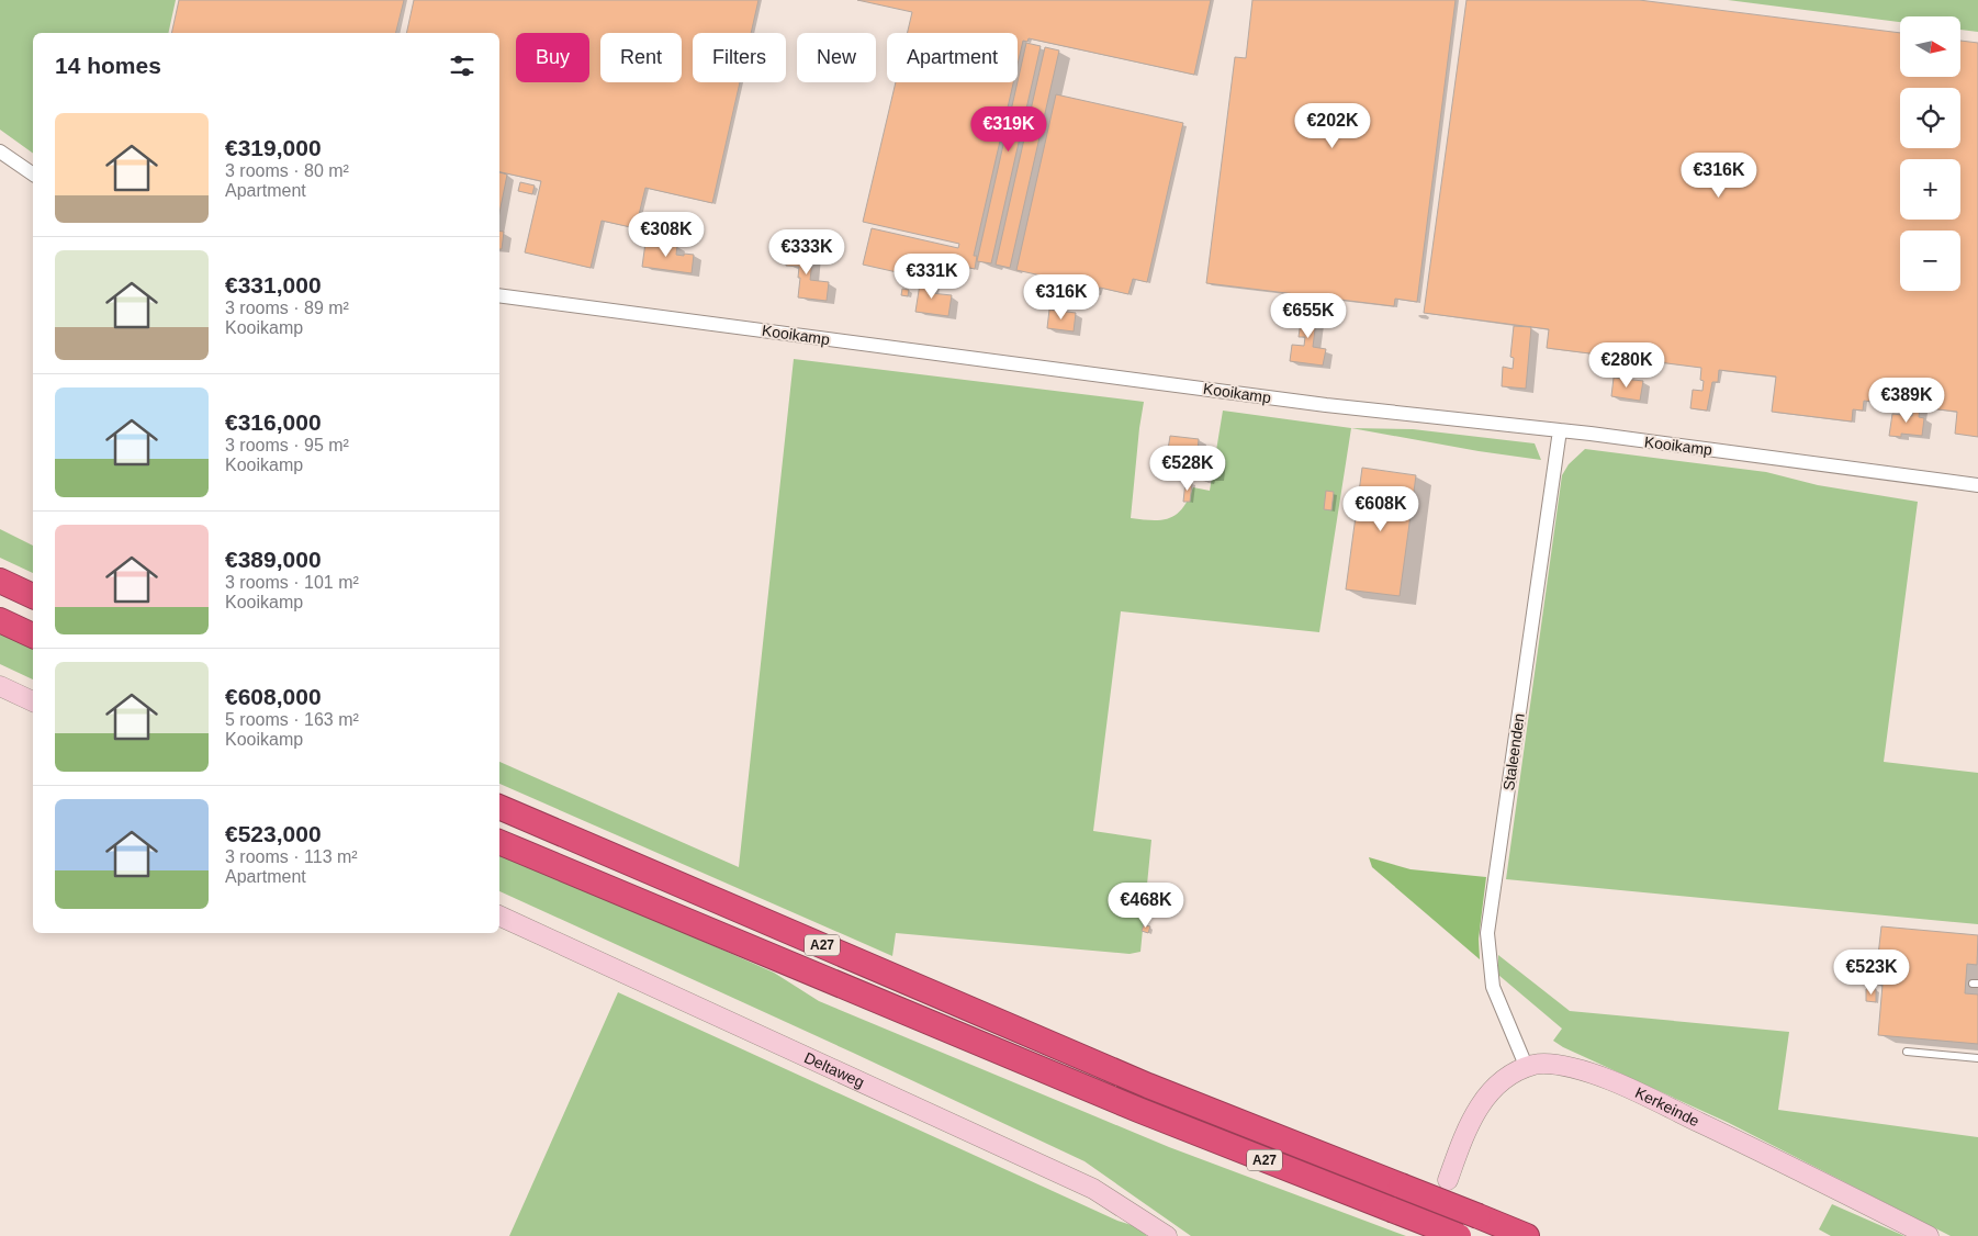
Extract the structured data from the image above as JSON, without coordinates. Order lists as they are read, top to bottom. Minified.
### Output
{"streets":{"highway":["A27"],"street":["Kooikamp","Staleenden","Deltaweg","Kerkeinde"]},"crossings":[["Kooikamp","Staleenden"],["Staleenden","Kerkeinde"]],"north":"right","page":{"map_buttons":["+","−"],"chip":["Buy","Rent","Filters","New","Apartment"],"heading":"14 homes","list":[{"name":"€319,000","note":"3 rooms · 80 m² · Apartment"},{"name":"€331,000","note":"3 rooms · 89 m² · Kooikamp"},{"name":"€316,000","note":"3 rooms · 95 m² · Kooikamp"},{"name":"€389,000","note":"3 rooms · 101 m² · Kooikamp"},{"name":"€608,000","note":"5 rooms · 163 m² · Kooikamp"},{"name":"€523,000","note":"3 rooms · 113 m² · Apartment"}],"price":["€202K","€319K","€316K","€308K","€333K","€331K","€316K","€655K","€280K","€389K","€528K","€608K","€468K","€523K"]}}
